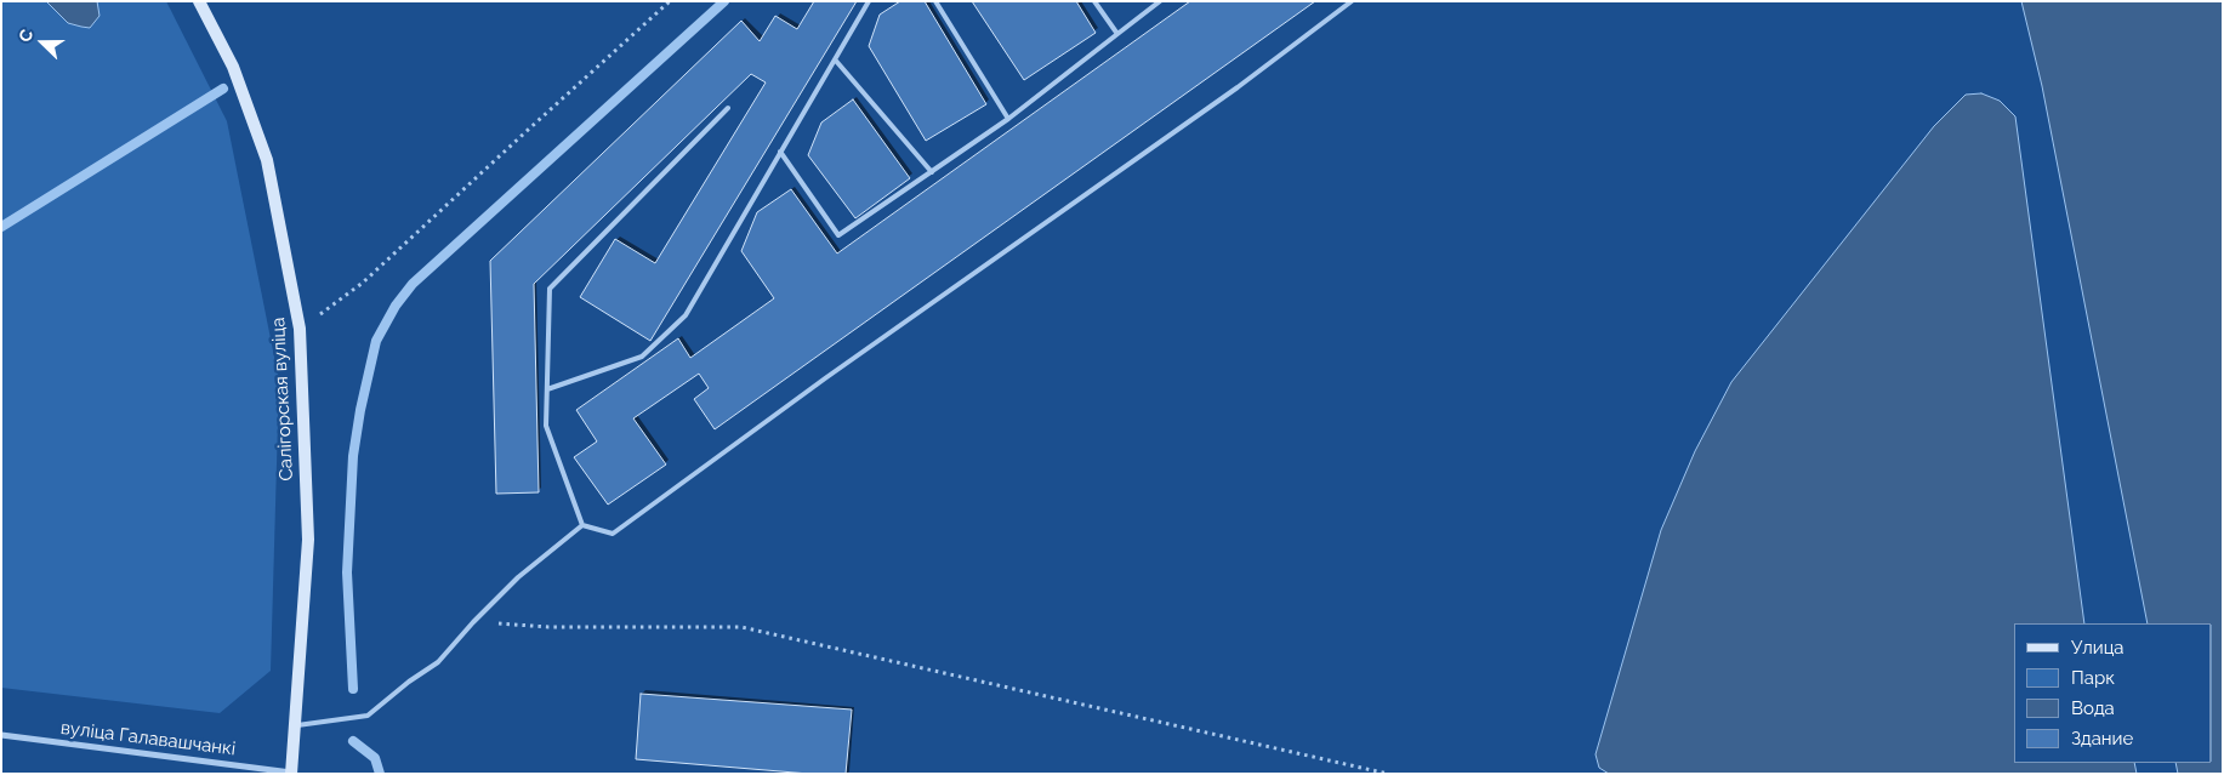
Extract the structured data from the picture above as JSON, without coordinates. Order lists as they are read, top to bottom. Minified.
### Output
{"streets":{"main road":["Салігорская вуліца"],"street":["вуліца Галавашчанкі"]},"crossings":[["Салігорская вуліца","вуліца Галавашчанкі"]],"legend":["Улица","Парк","Вода","Здание"],"north":"left"}
